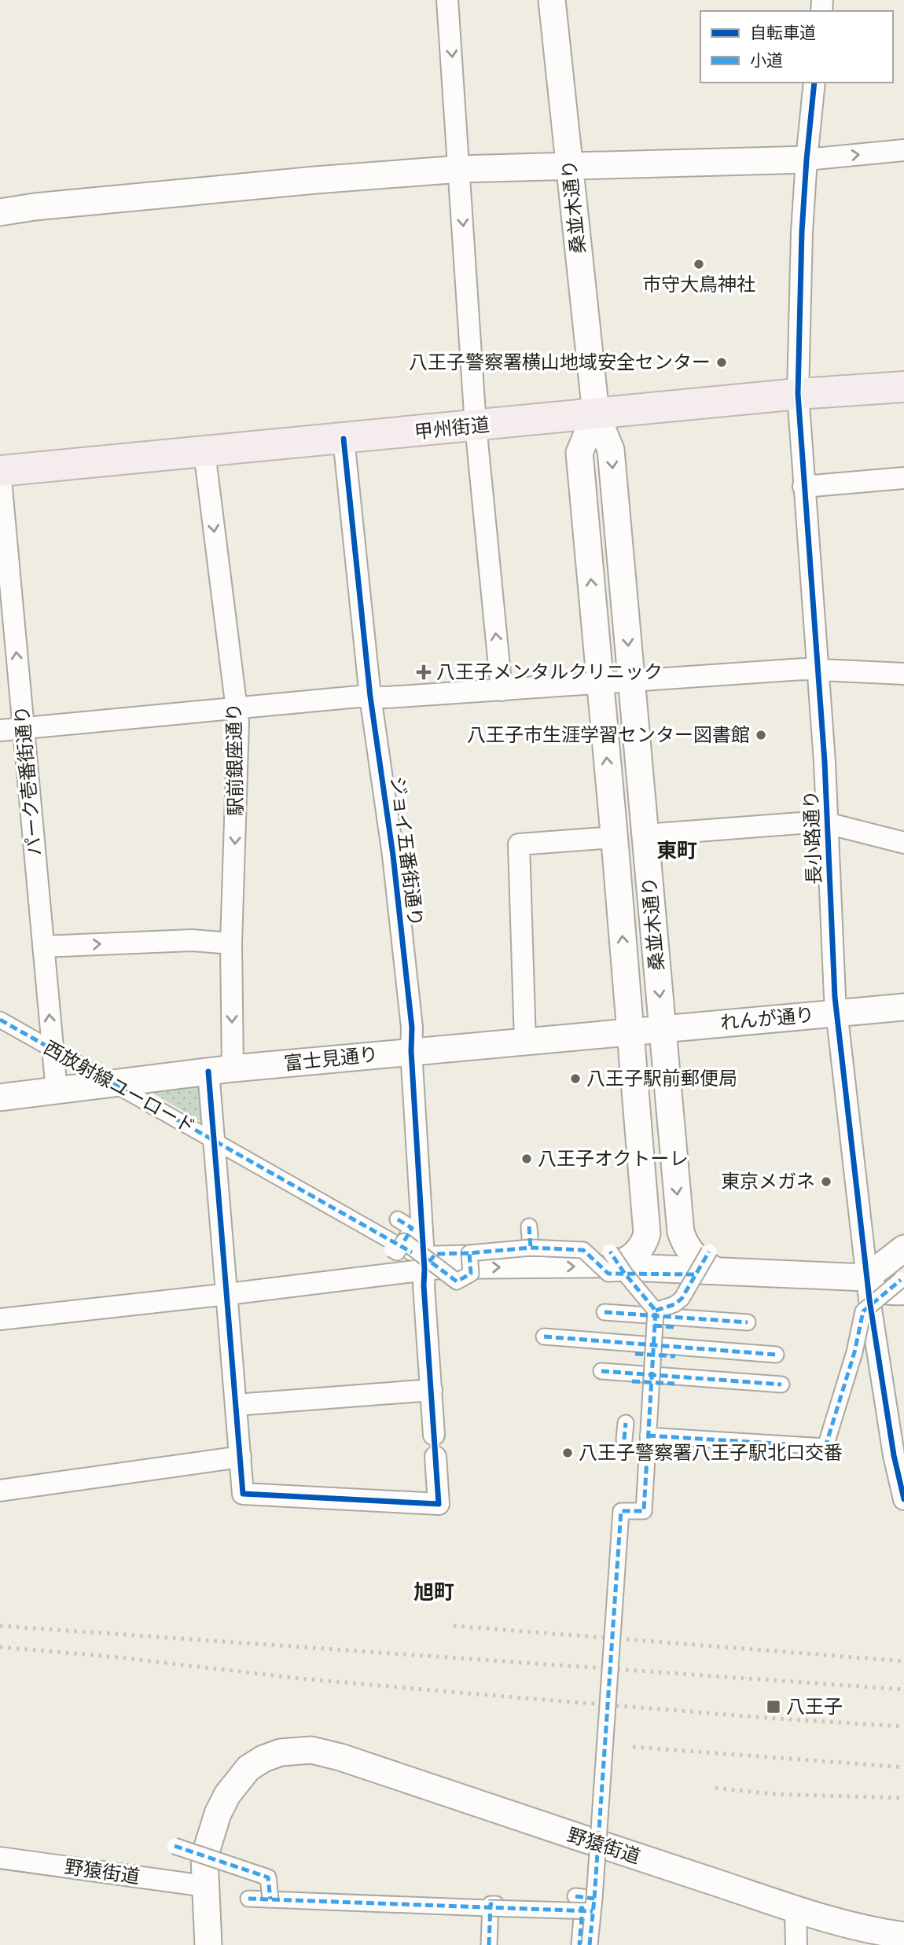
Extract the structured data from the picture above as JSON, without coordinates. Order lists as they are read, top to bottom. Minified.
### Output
{"streets":{"highway":["甲州街道"],"street":["桑並木通り","駅前銀座通り","パーク壱番街通り","長小路通り","ジョイ五番街通り","れんが通り","富士見通り","西放射線ユーロード","野猿街道"]},"crossings":[["桑並木通り","甲州街道"],["桑並木通り","長小路通り"],["桑並木通り","れんが通り"],["桑並木通り","富士見通り"],["甲州街道","駅前銀座通り"],["甲州街道","パーク壱番街通り"],["甲州街道","長小路通り"],["甲州街道","ジョイ五番街通り"],["駅前銀座通り","富士見通り"],["駅前銀座通り","西放射線ユーロード"],["パーク壱番街通り","富士見通り"],["パーク壱番街通り","西放射線ユーロード"],["長小路通り","れんが通り"],["ジョイ五番街通り","富士見通り"],["ジョイ五番街通り","西放射線ユーロード"],["れんが通り","富士見通り"],["富士見通り","西放射線ユーロード"]],"one_way":["駅前銀座通り"],"districts":["東町","旭町"],"places":{"other":["市守大鳥神社","八王子警察署横山地域安全センター","八王子市生涯学習センター図書館","八王子駅前郵便局","八王子オクトーレ","東京メガネ","八王子警察署八王子駅北口交番"],"health":["八王子メンタルクリニック"],"transit":["八王子"]},"legend":["自転車道","小道"]}
